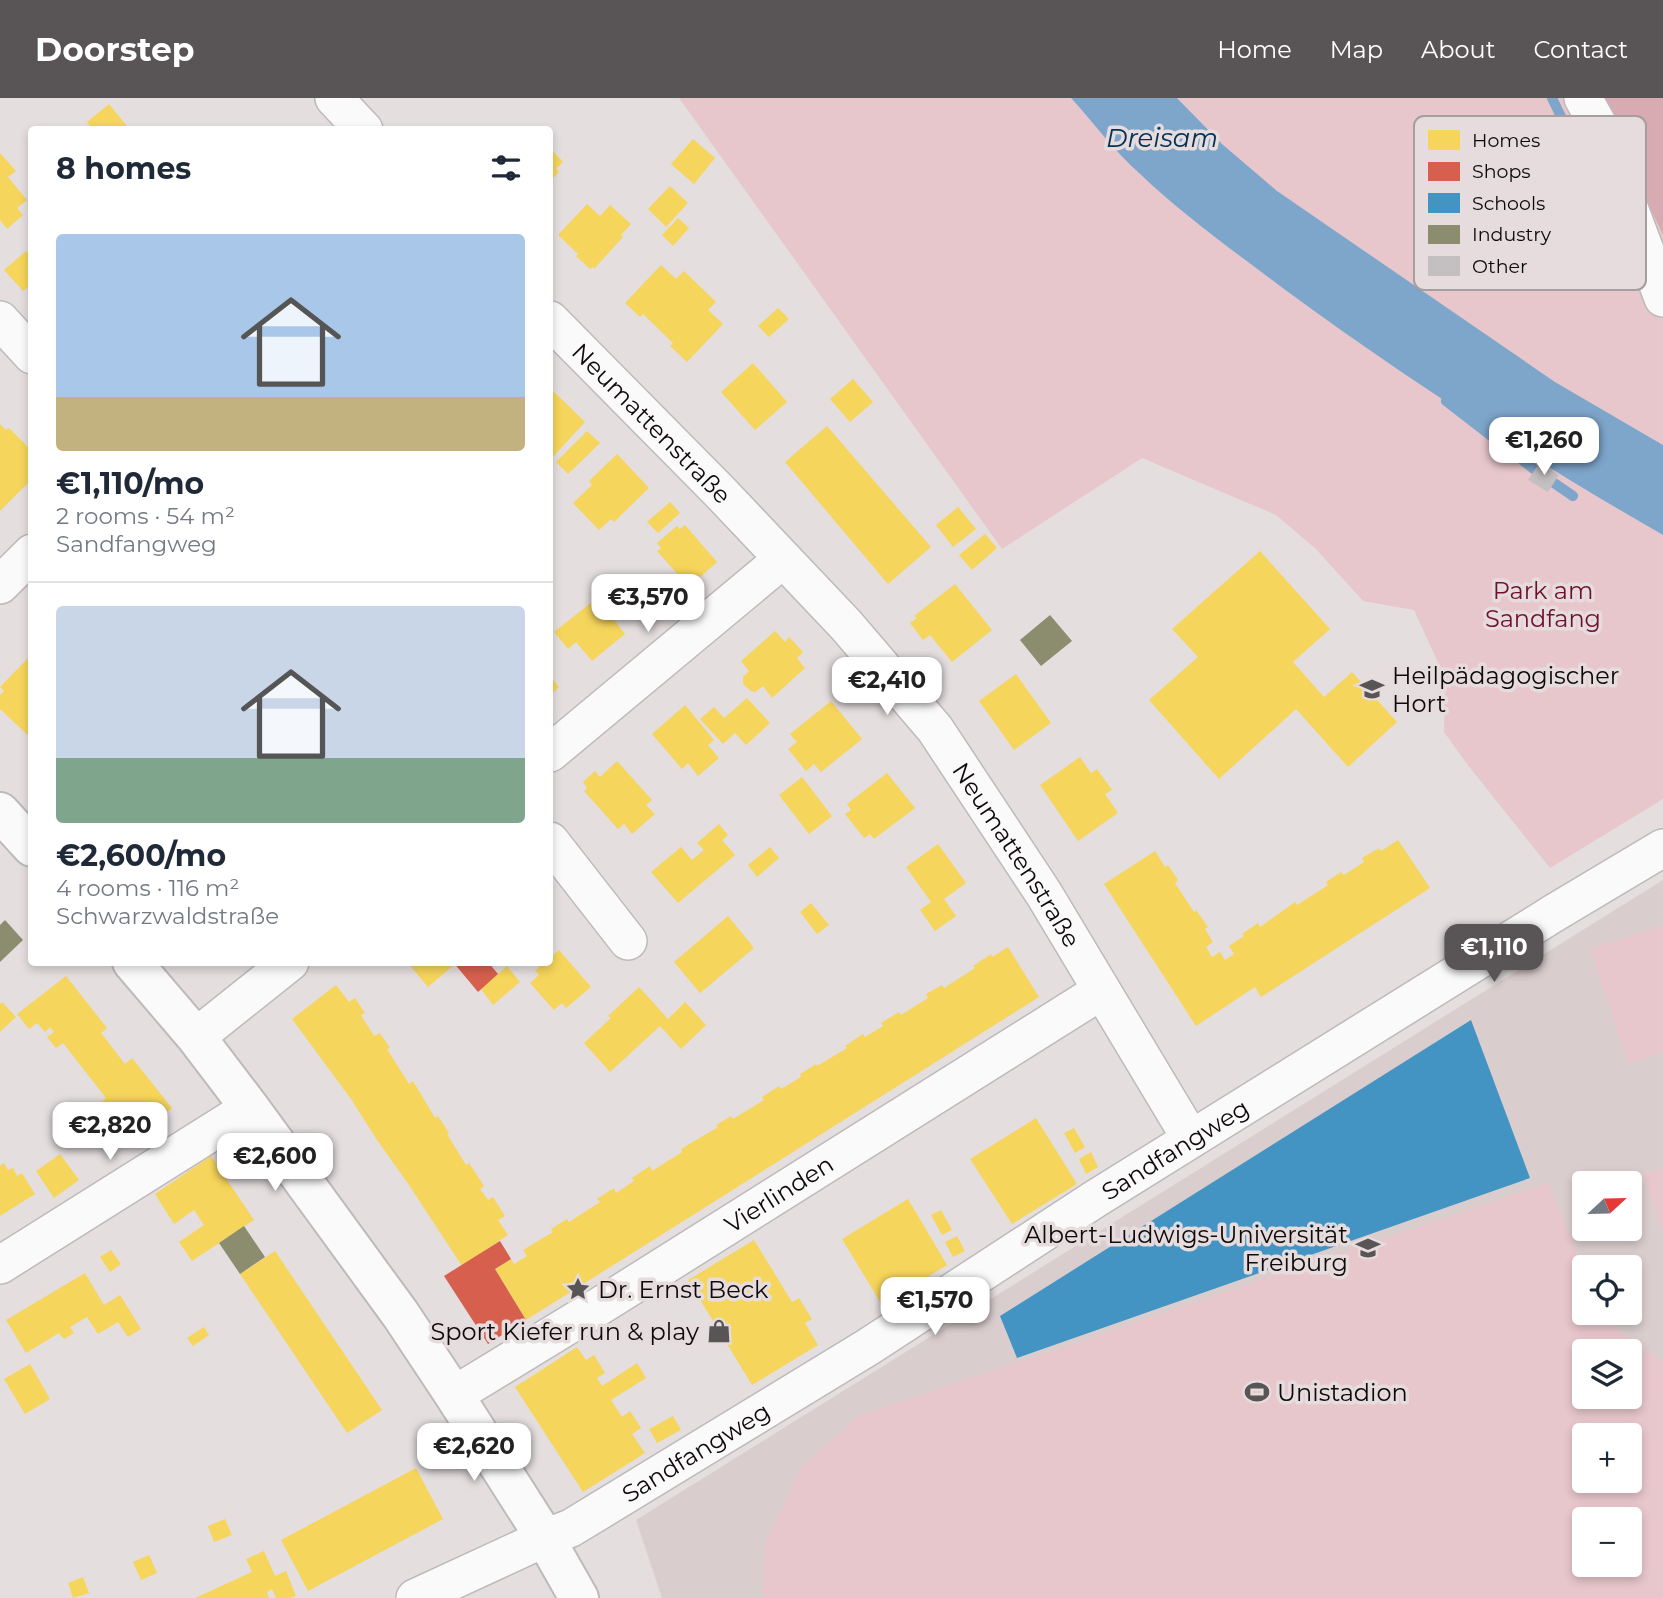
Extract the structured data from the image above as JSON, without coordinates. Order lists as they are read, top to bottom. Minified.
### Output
{"streets":{"street":["Neumattenstraße","Sandfangweg","Vierlinden"]},"crossings":[["Neumattenstraße","Sandfangweg"],["Neumattenstraße","Vierlinden"]],"water":["Dreisam"],"parks":["Park am Sandfang"],"places":{"school or university":["Heilpädagogischer Hort","Albert-Ludwigs-Universität Freiburg"],"place":["Dr. Ernst Beck"],"shop":["Sport Kiefer run & play"],"sports":["Unistadion"]},"legend":["Homes","Shops","Schools","Industry","Other"],"north":"right","page":{"header":"Doorstep","nav":["Home","Map","About","Contact"],"heading":"8 homes","list":[{"name":"€1,110/mo","note":"2 rooms · 54 m² · Sandfangweg"},{"name":"€2,600/mo","note":"4 rooms · 116 m² · Schwarzwaldstraße"}],"price":["€1,260","€3,570","€2,410","€1,110","€2,820","€2,600","€1,570","€2,620"],"map_buttons":["+","−"]}}
